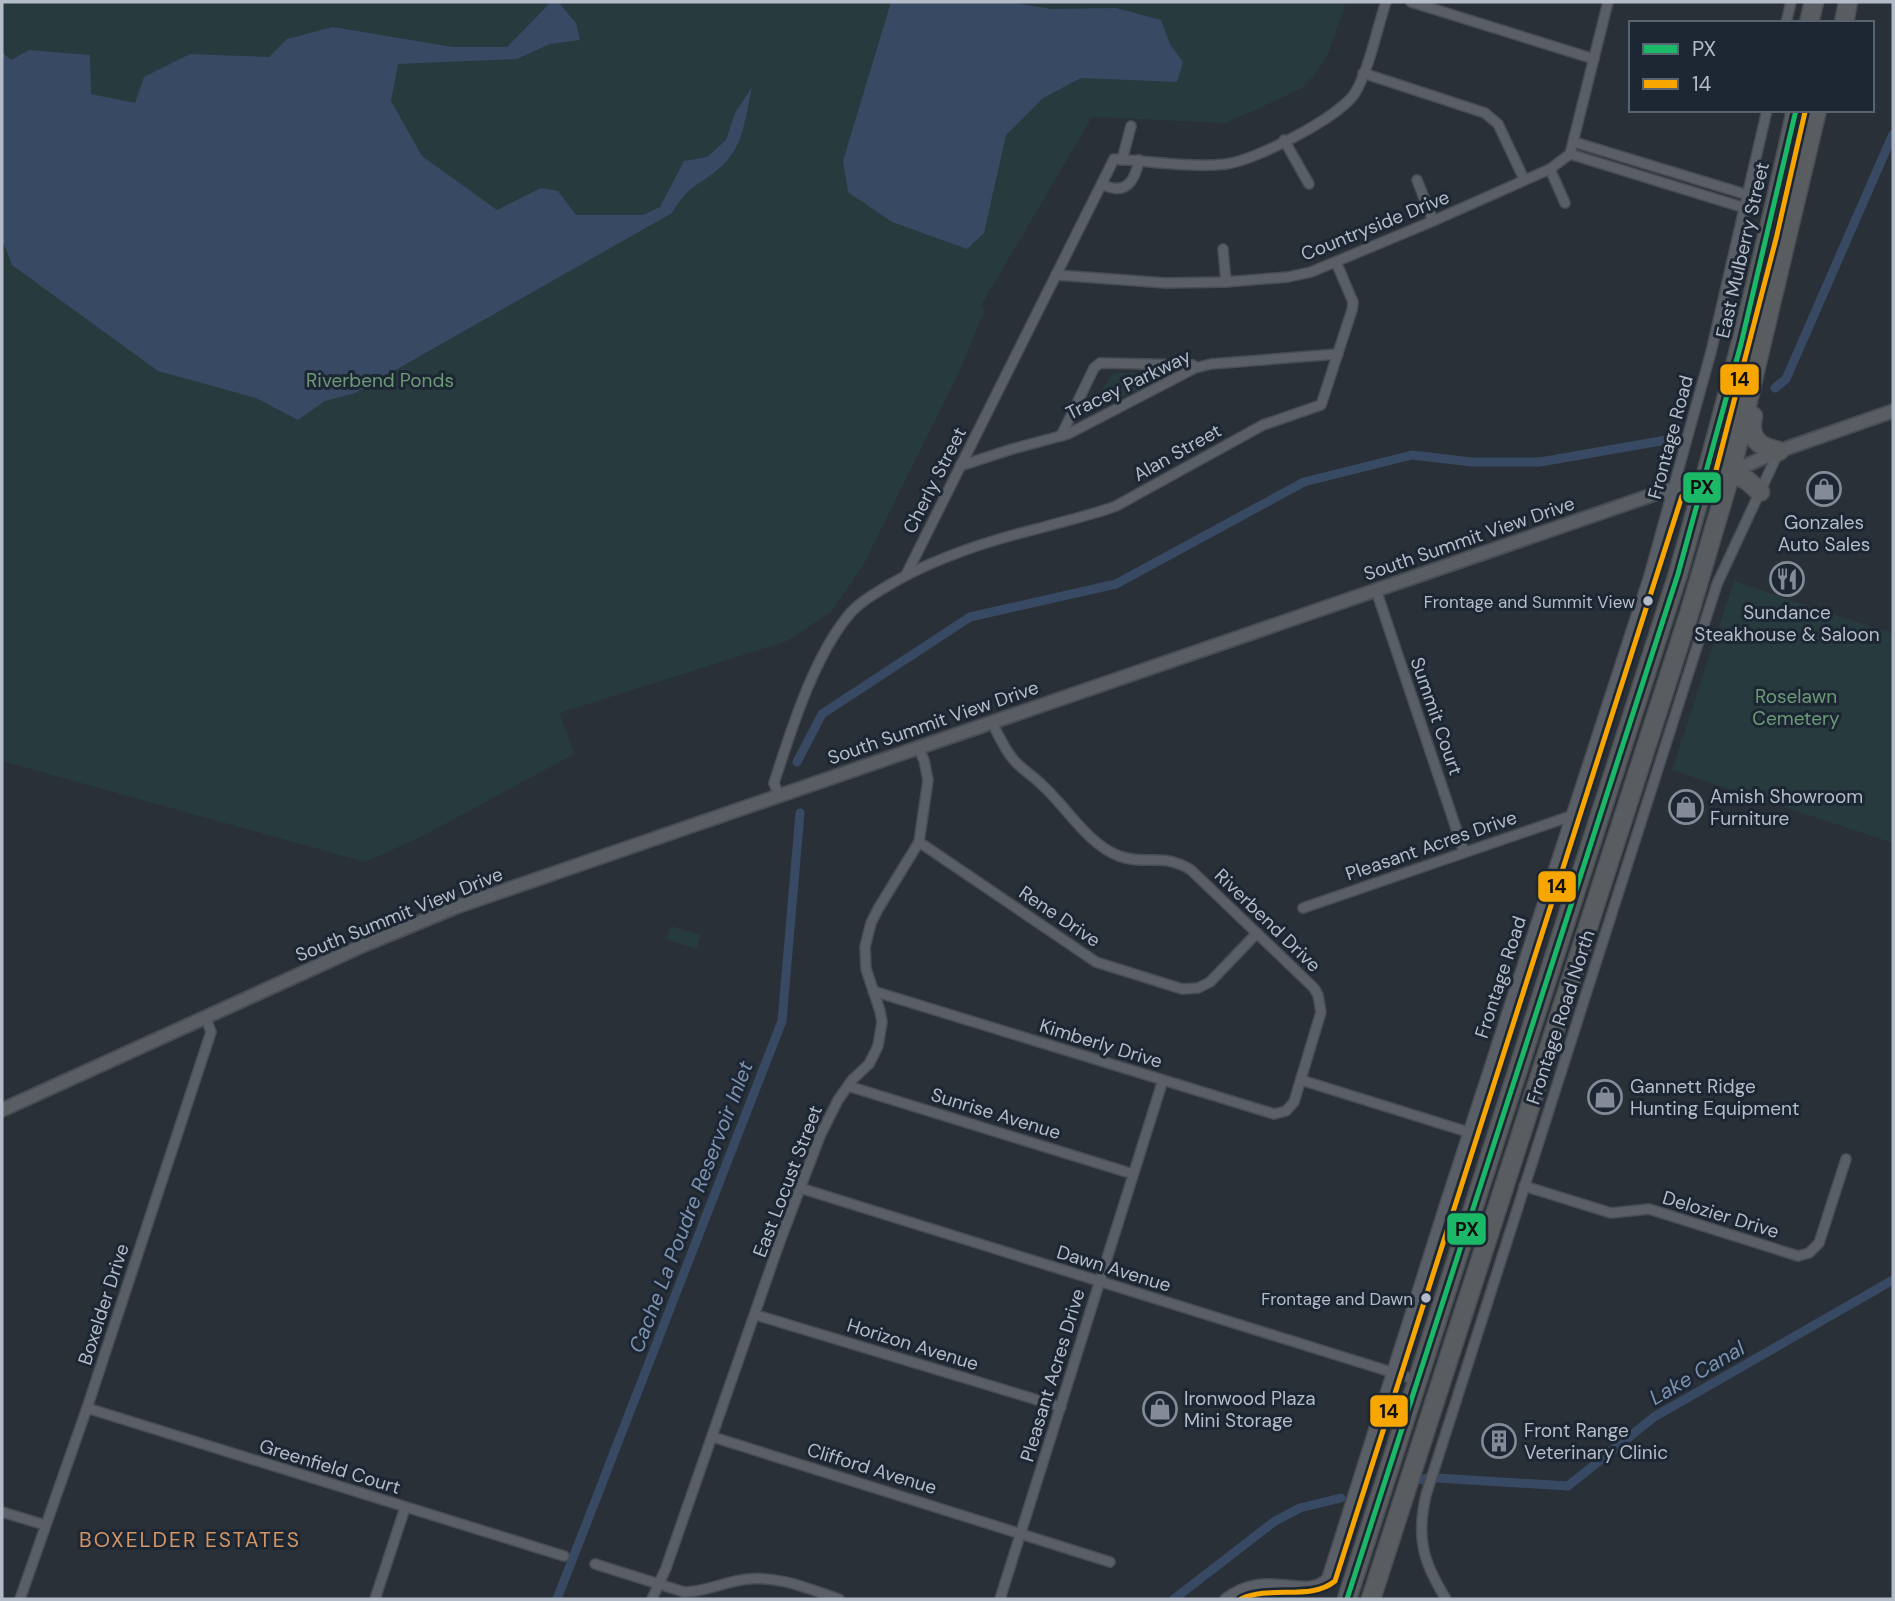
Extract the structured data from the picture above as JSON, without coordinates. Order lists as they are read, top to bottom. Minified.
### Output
{"streets":{"highway":["East Mulberry Street"],"street":["Countryside Drive","Tracey Parkway","Frontage Road","Alan Street","Cherly Street","South Summit View Drive","Summit Court","Pleasant Acres Drive","Rene Drive","Riverbend Drive","Frontage Road North","Kimberly Drive","Sunrise Avenue","East Locust Street","Delozier Drive","Dawn Avenue","Boxelder Drive","Horizon Avenue","Greenfield Court","Clifford Avenue"]},"crossings":[["Countryside Drive","Alan Street"],["Countryside Drive","Cherly Street"],["East Mulberry Street","South Summit View Drive"],["East Mulberry Street","Dawn Avenue"],["Tracey Parkway","Alan Street"],["Tracey Parkway","Cherly Street"],["Frontage Road","South Summit View Drive"],["Frontage Road","Pleasant Acres Drive"],["Frontage Road","Dawn Avenue"],["Alan Street","Cherly Street"],["South Summit View Drive","Summit Court"],["South Summit View Drive","Riverbend Drive"],["South Summit View Drive","Frontage Road North"],["South Summit View Drive","East Locust Street"],["South Summit View Drive","Boxelder Drive"],["Summit Court","Pleasant Acres Drive"],["Pleasant Acres Drive","Kimberly Drive"],["Pleasant Acres Drive","Sunrise Avenue"],["Pleasant Acres Drive","Dawn Avenue"],["Pleasant Acres Drive","Horizon Avenue"],["Pleasant Acres Drive","Clifford Avenue"],["Rene Drive","Riverbend Drive"],["Rene Drive","East Locust Street"],["Riverbend Drive","Kimberly Drive"],["Frontage Road North","Delozier Drive"],["Kimberly Drive","East Locust Street"],["Sunrise Avenue","East Locust Street"],["East Locust Street","Dawn Avenue"],["East Locust Street","Horizon Avenue"],["East Locust Street","Clifford Avenue"],["Boxelder Drive","Greenfield Court"]],"districts":["BOXELDER ESTATES"],"water":["Cache La Poudre Reservoir Inlet","Lake Canal"],"parks":["Riverbend Ponds","Roselawn Cemetery"],"places":{"shop":["Gonzales Auto Sales","Amish Showroom Furniture","Gannett Ridge Hunting Equipment","Ironwood Plaza Mini Storage"],"restaurant":["Sundance Steakhouse & Saloon"],"other":["Frontage and Summit View","Frontage and Dawn"],"building":["Front Range Veterinary Clinic"]},"lines":["transit line PX","transit line 14"],"legend":["PX","14"]}
